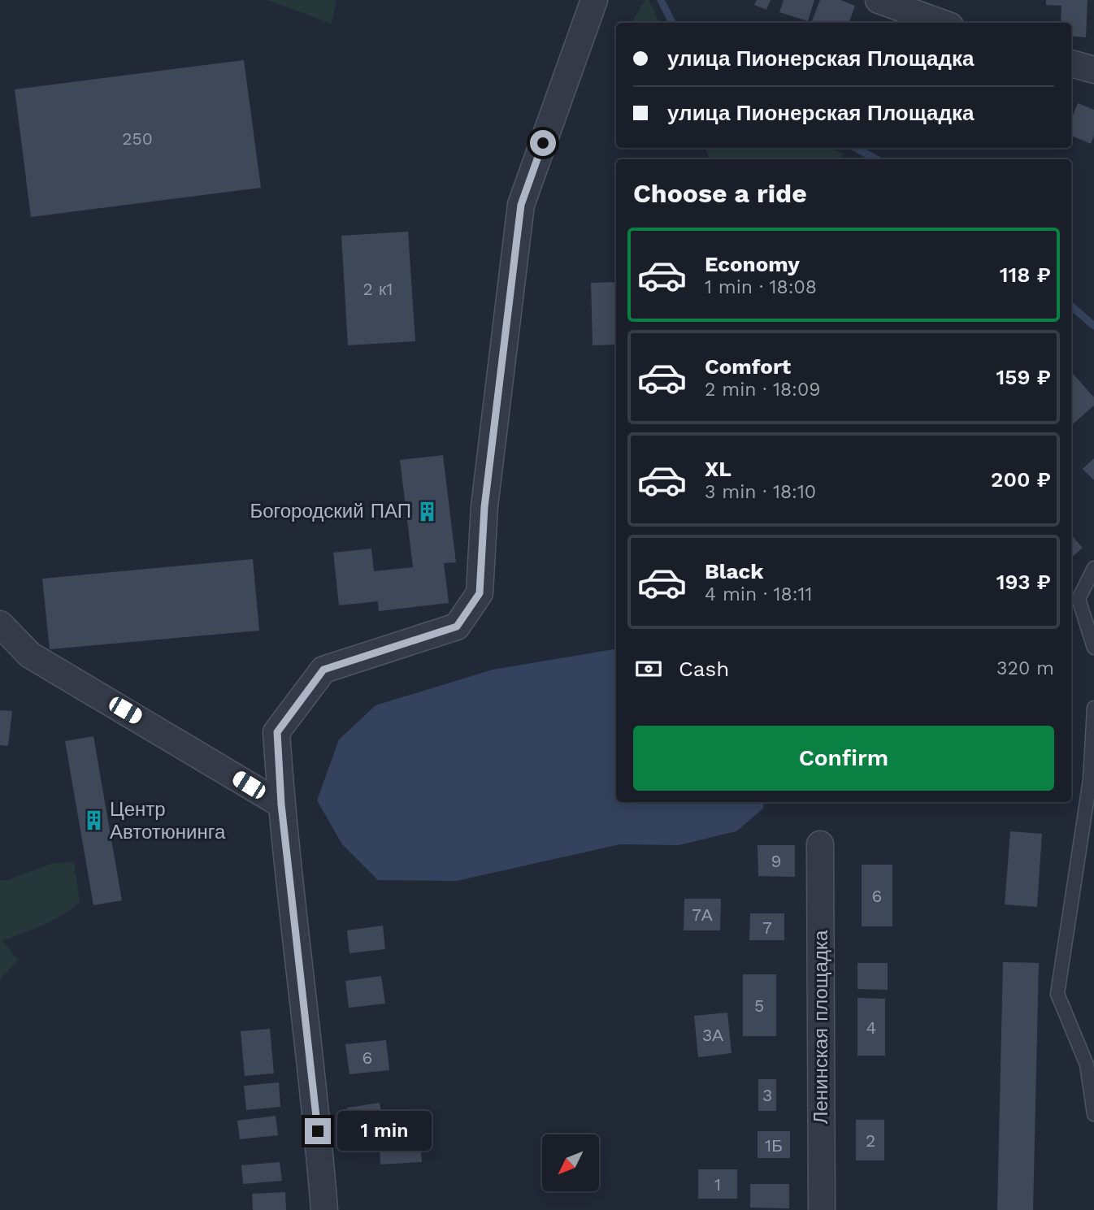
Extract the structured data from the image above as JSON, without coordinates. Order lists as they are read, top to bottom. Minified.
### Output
{"streets":{"street":["Ленинская площадка"]},"places":{"building":["Богородский ПАП","Центр Автотюнинга"]},"house_numbers":["250","2 к1","9","6","7А","7","5","4","3А","6","3","2","1Б","1"],"north":"bottom left","page":{"banner":["улица Пионерская Площадка","улица Пионерская Площадка"],"heading":"Choose a ride","list":[{"name":"Economy","note":"1 min · 18:08","value":"118 ₽"},{"name":"Comfort","note":"2 min · 18:09","value":"159 ₽"},{"name":"XL","note":"3 min · 18:10","value":"200 ₽"},{"name":"Black","note":"4 min · 18:11","value":"193 ₽"}],"pay":["Cash","320 m"],"buttons":"Confirm","bubble":"1 min"}}
